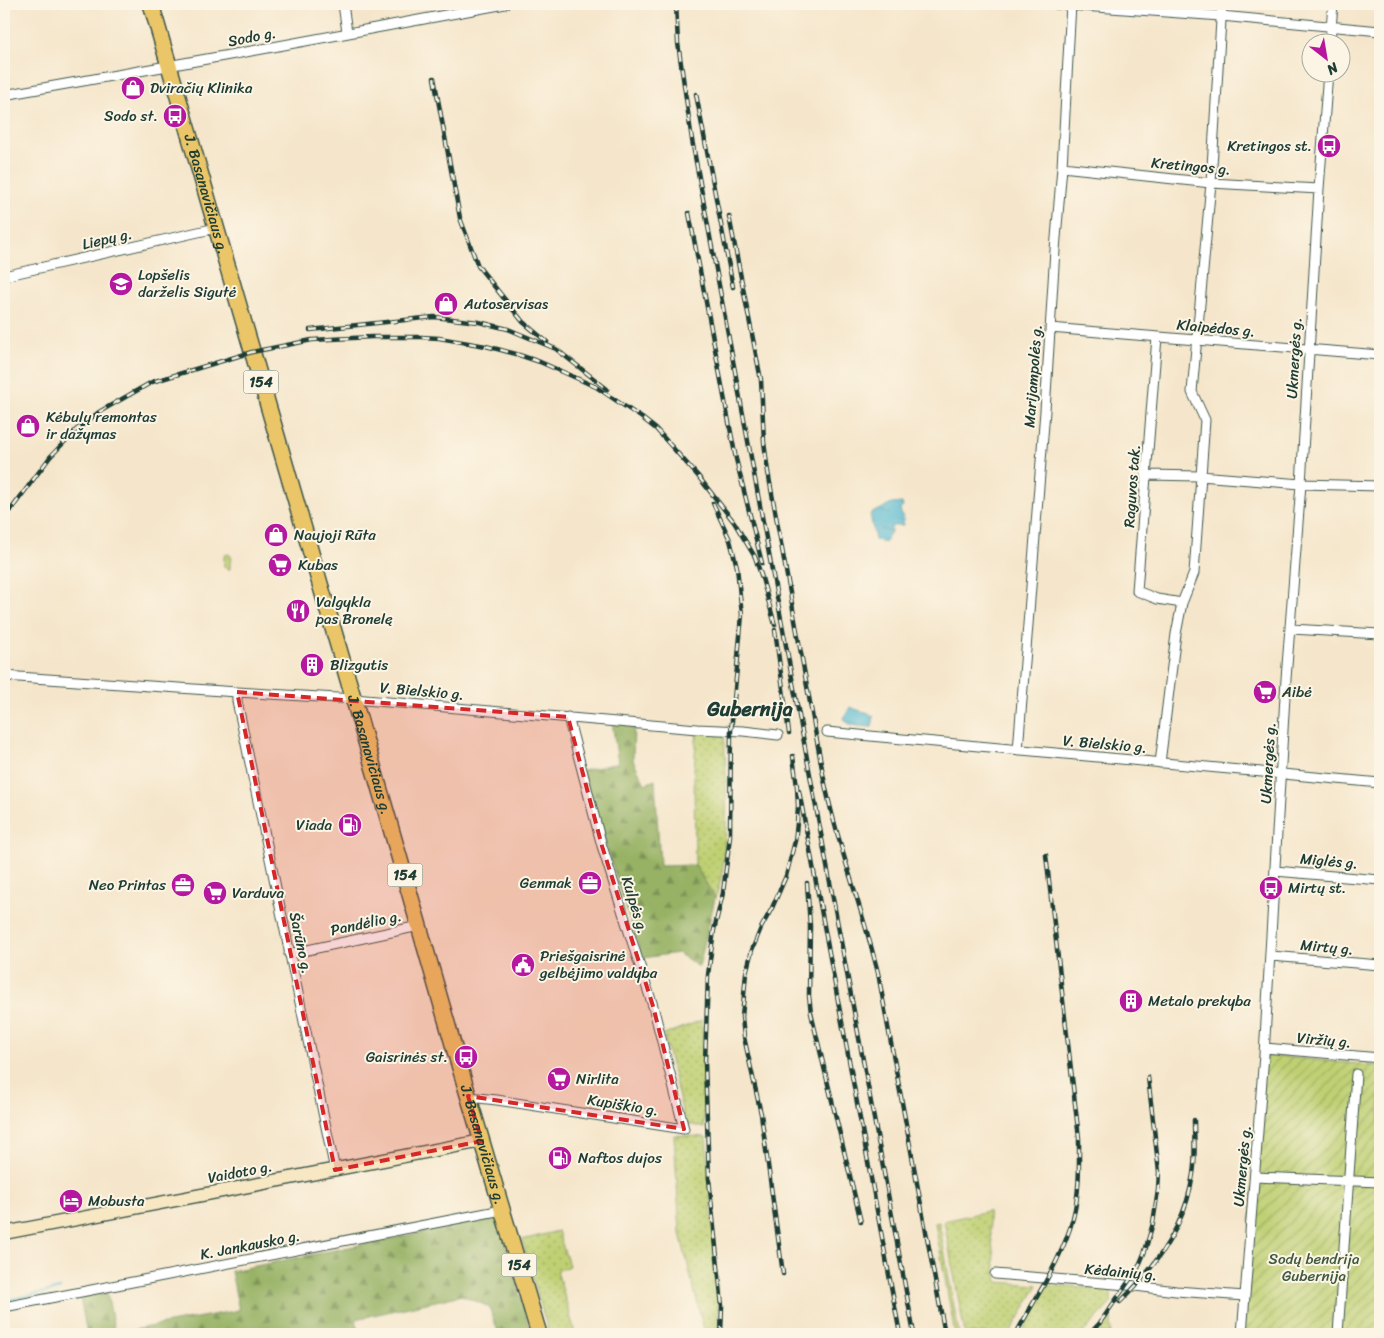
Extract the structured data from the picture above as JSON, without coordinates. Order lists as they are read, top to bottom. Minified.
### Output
{"streets":{"main road":["J. Basanavičiaus g.","154","Vaidoto g."],"street":["Sodo g.","Kretingos g.","Liepų g.","Klaipėdos g.","Ukmergės g.","Marijampolės g.","Raguvos tak.","V. Bielskio g.","Miglės g.","Kulpės g.","Pandėlio g.","Šarūno g.","Mirtų g.","Viržių g.","Kupiškio g.","K. Jankausko g.","Kėdainių g."]},"crossings":[["Sodo g.","J. Basanavičiaus g."],["Kretingos g.","Ukmergės g."],["Kretingos g.","Marijampolės g."],["J. Basanavičiaus g.","Liepų g."],["J. Basanavičiaus g.","V. Bielskio g."],["J. Basanavičiaus g.","Pandėlio g."],["J. Basanavičiaus g.","Kupiškio g."],["J. Basanavičiaus g.","Vaidoto g."],["J. Basanavičiaus g.","K. Jankausko g."],["Klaipėdos g.","Ukmergės g."],["Klaipėdos g.","Marijampolės g."],["Klaipėdos g.","Raguvos tak."],["Ukmergės g.","V. Bielskio g."],["Ukmergės g.","Miglės g."],["Ukmergės g.","Mirtų g."],["Ukmergės g.","Viržių g."],["Ukmergės g.","Kėdainių g."],["Marijampolės g.","V. Bielskio g."],["V. Bielskio g.","Kulpės g."],["V. Bielskio g.","Šarūno g."],["Kulpės g.","Kupiškio g."],["Pandėlio g.","Šarūno g."],["Šarūno g.","Vaidoto g."]],"districts":["Gubernija"],"parks":["Sodų bendrija Gubernija"],"places":{"shop":["Dviračių Klinika","Autoservisas","Kėbulų remontas ir dažymas","Naujoji Rūta"],"bus stop":["Sodo st.","Kretingos st.","Mirtų st.","Gaisrinės st."],"school or university":["Lopšelis darželis Sigutė"],"supermarket":["Kubas","Aibė","Varduva","Nirlita"],"restaurant":["Valgykla pas Bronelę"],"building":["Blizgutis","Metalo prekyba"],"fuel station":["Viada","Naftos dujos"],"office":["Genmak","Neo Printas"],"public building":["Priešgaisrinė gelbėjimo valdyba"],"hotel":["Mobusta"]},"north":"bottom right"}
